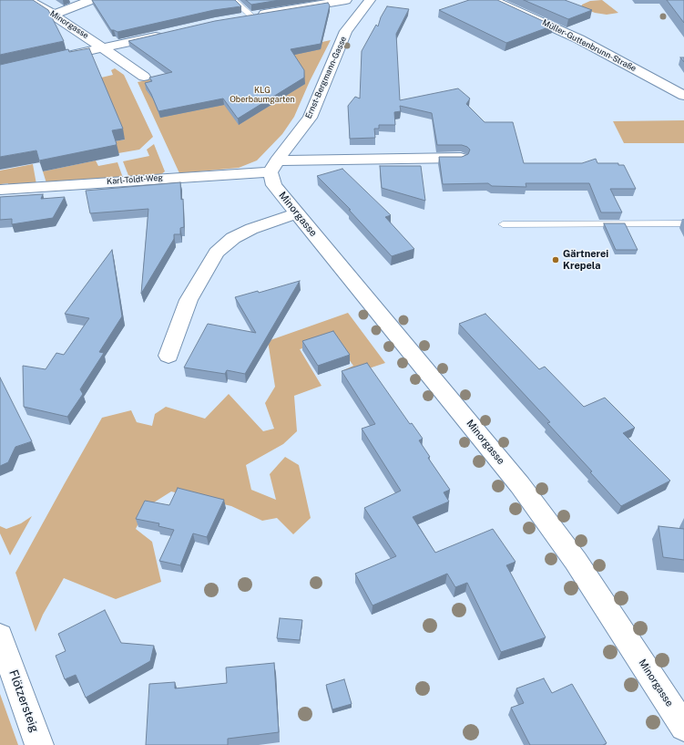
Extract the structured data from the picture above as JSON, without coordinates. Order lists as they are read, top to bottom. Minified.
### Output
{"streets":{"street":["Minorgasse","Müller-Guttenbrunn-Straße","Ernst-Bergmann-Gasse","Karl-Toldt-Weg","Flötzersteig"]},"crossings":[["Minorgasse","Ernst-Bergmann-Gasse"],["Minorgasse","Karl-Toldt-Weg"],["Ernst-Bergmann-Gasse","Karl-Toldt-Weg"]],"parks":["KLG Oberbaumgarten"],"places":["Gärtnerei Krepela"]}
